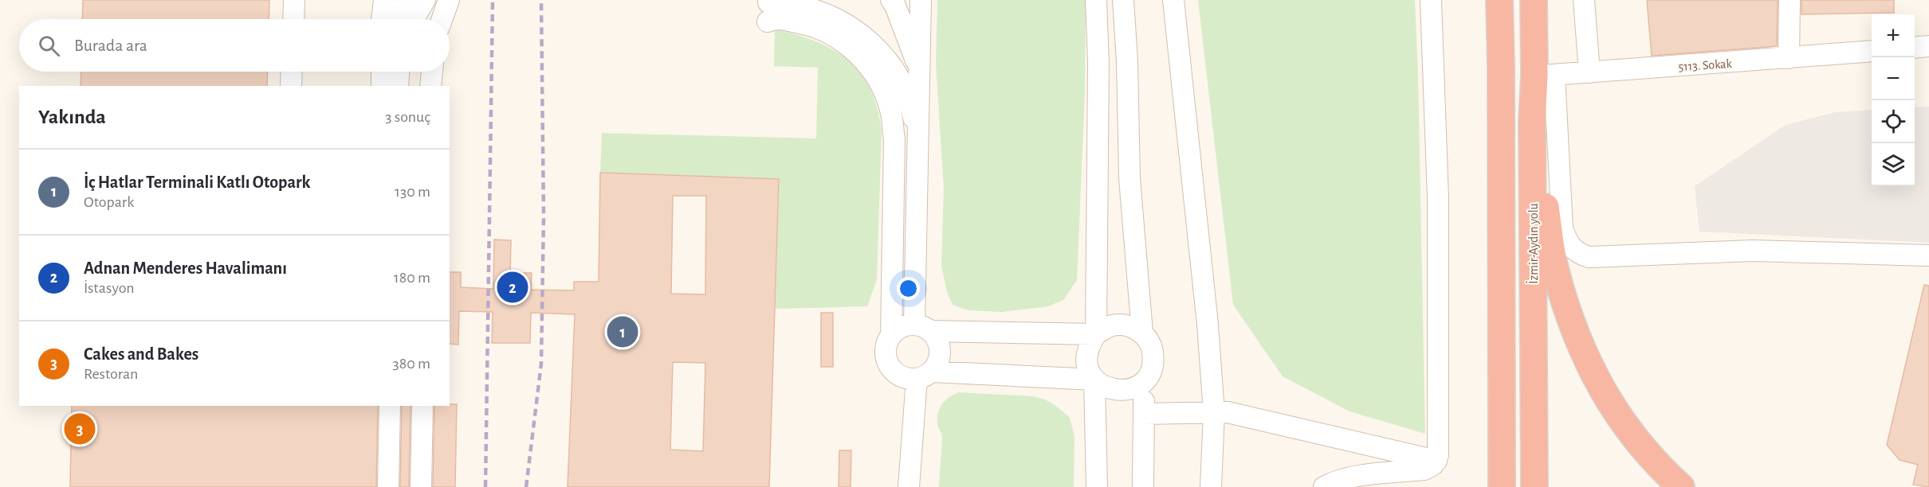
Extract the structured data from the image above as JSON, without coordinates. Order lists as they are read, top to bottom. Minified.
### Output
{"streets":{"highway":["İzmir-Aydın yolu"],"street":["5113. Sokak"]},"crossings":[["5113. Sokak","İzmir-Aydın yolu"]],"page":{"map_buttons":["+","−"],"search":"Burada ara","heading":["Yakında","3 sonuç"],"list":[{"mark":"1","name":"İç Hatlar Terminali Katlı Otopark","note":"Otopark","value":"130 m"},{"mark":"2","name":"Adnan Menderes Havalimanı","note":"İstasyon","value":"180 m"},{"mark":"3","name":"Cakes and Bakes","note":"Restoran","value":"380 m"}],"pins":["2","1","3"]}}
